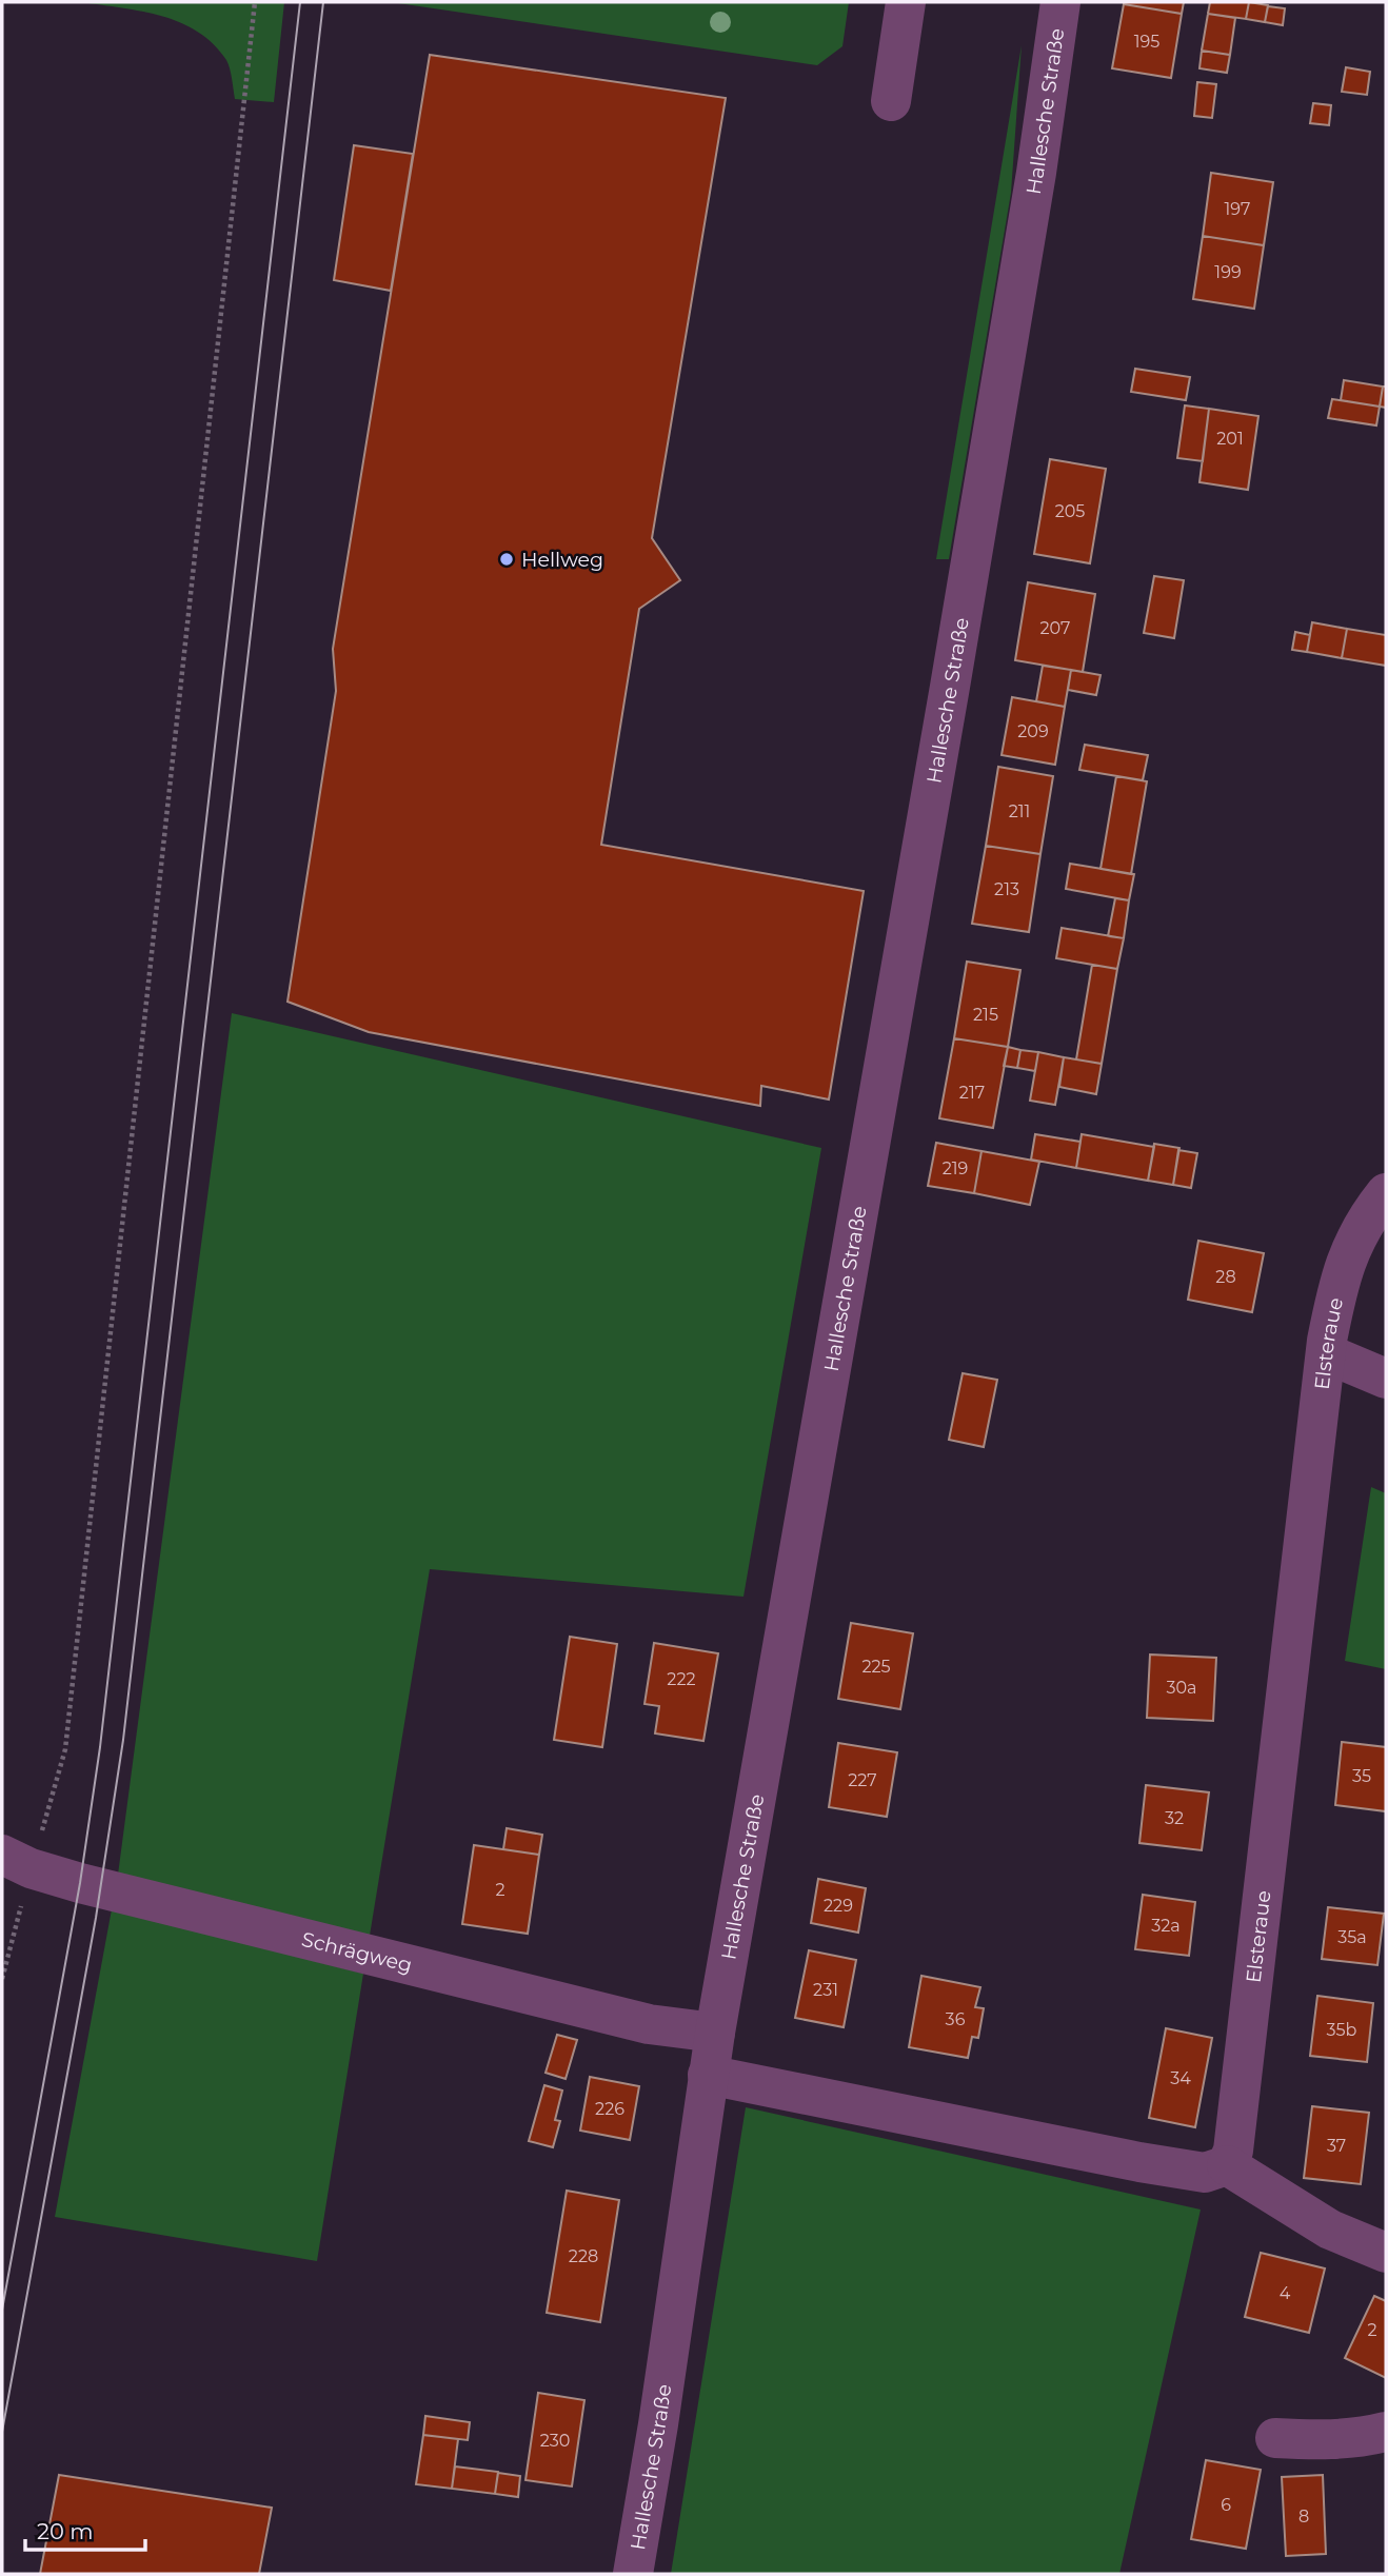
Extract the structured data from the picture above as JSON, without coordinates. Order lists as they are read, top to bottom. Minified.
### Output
{"streets":{"street":["Hallesche Straße","Elsteraue","Schrägweg"]},"crossings":[["Hallesche Straße","Schrägweg"]],"places":["Hellweg"],"house_numbers":["195","197","199","201","205","207","209","211","213","215","217","219","28","225","222","30a","35","227","32","2","229","32a","35a","231","36","35b","34","226","37","228","4","2","230","6","8"],"scale_bar":"20 m"}
